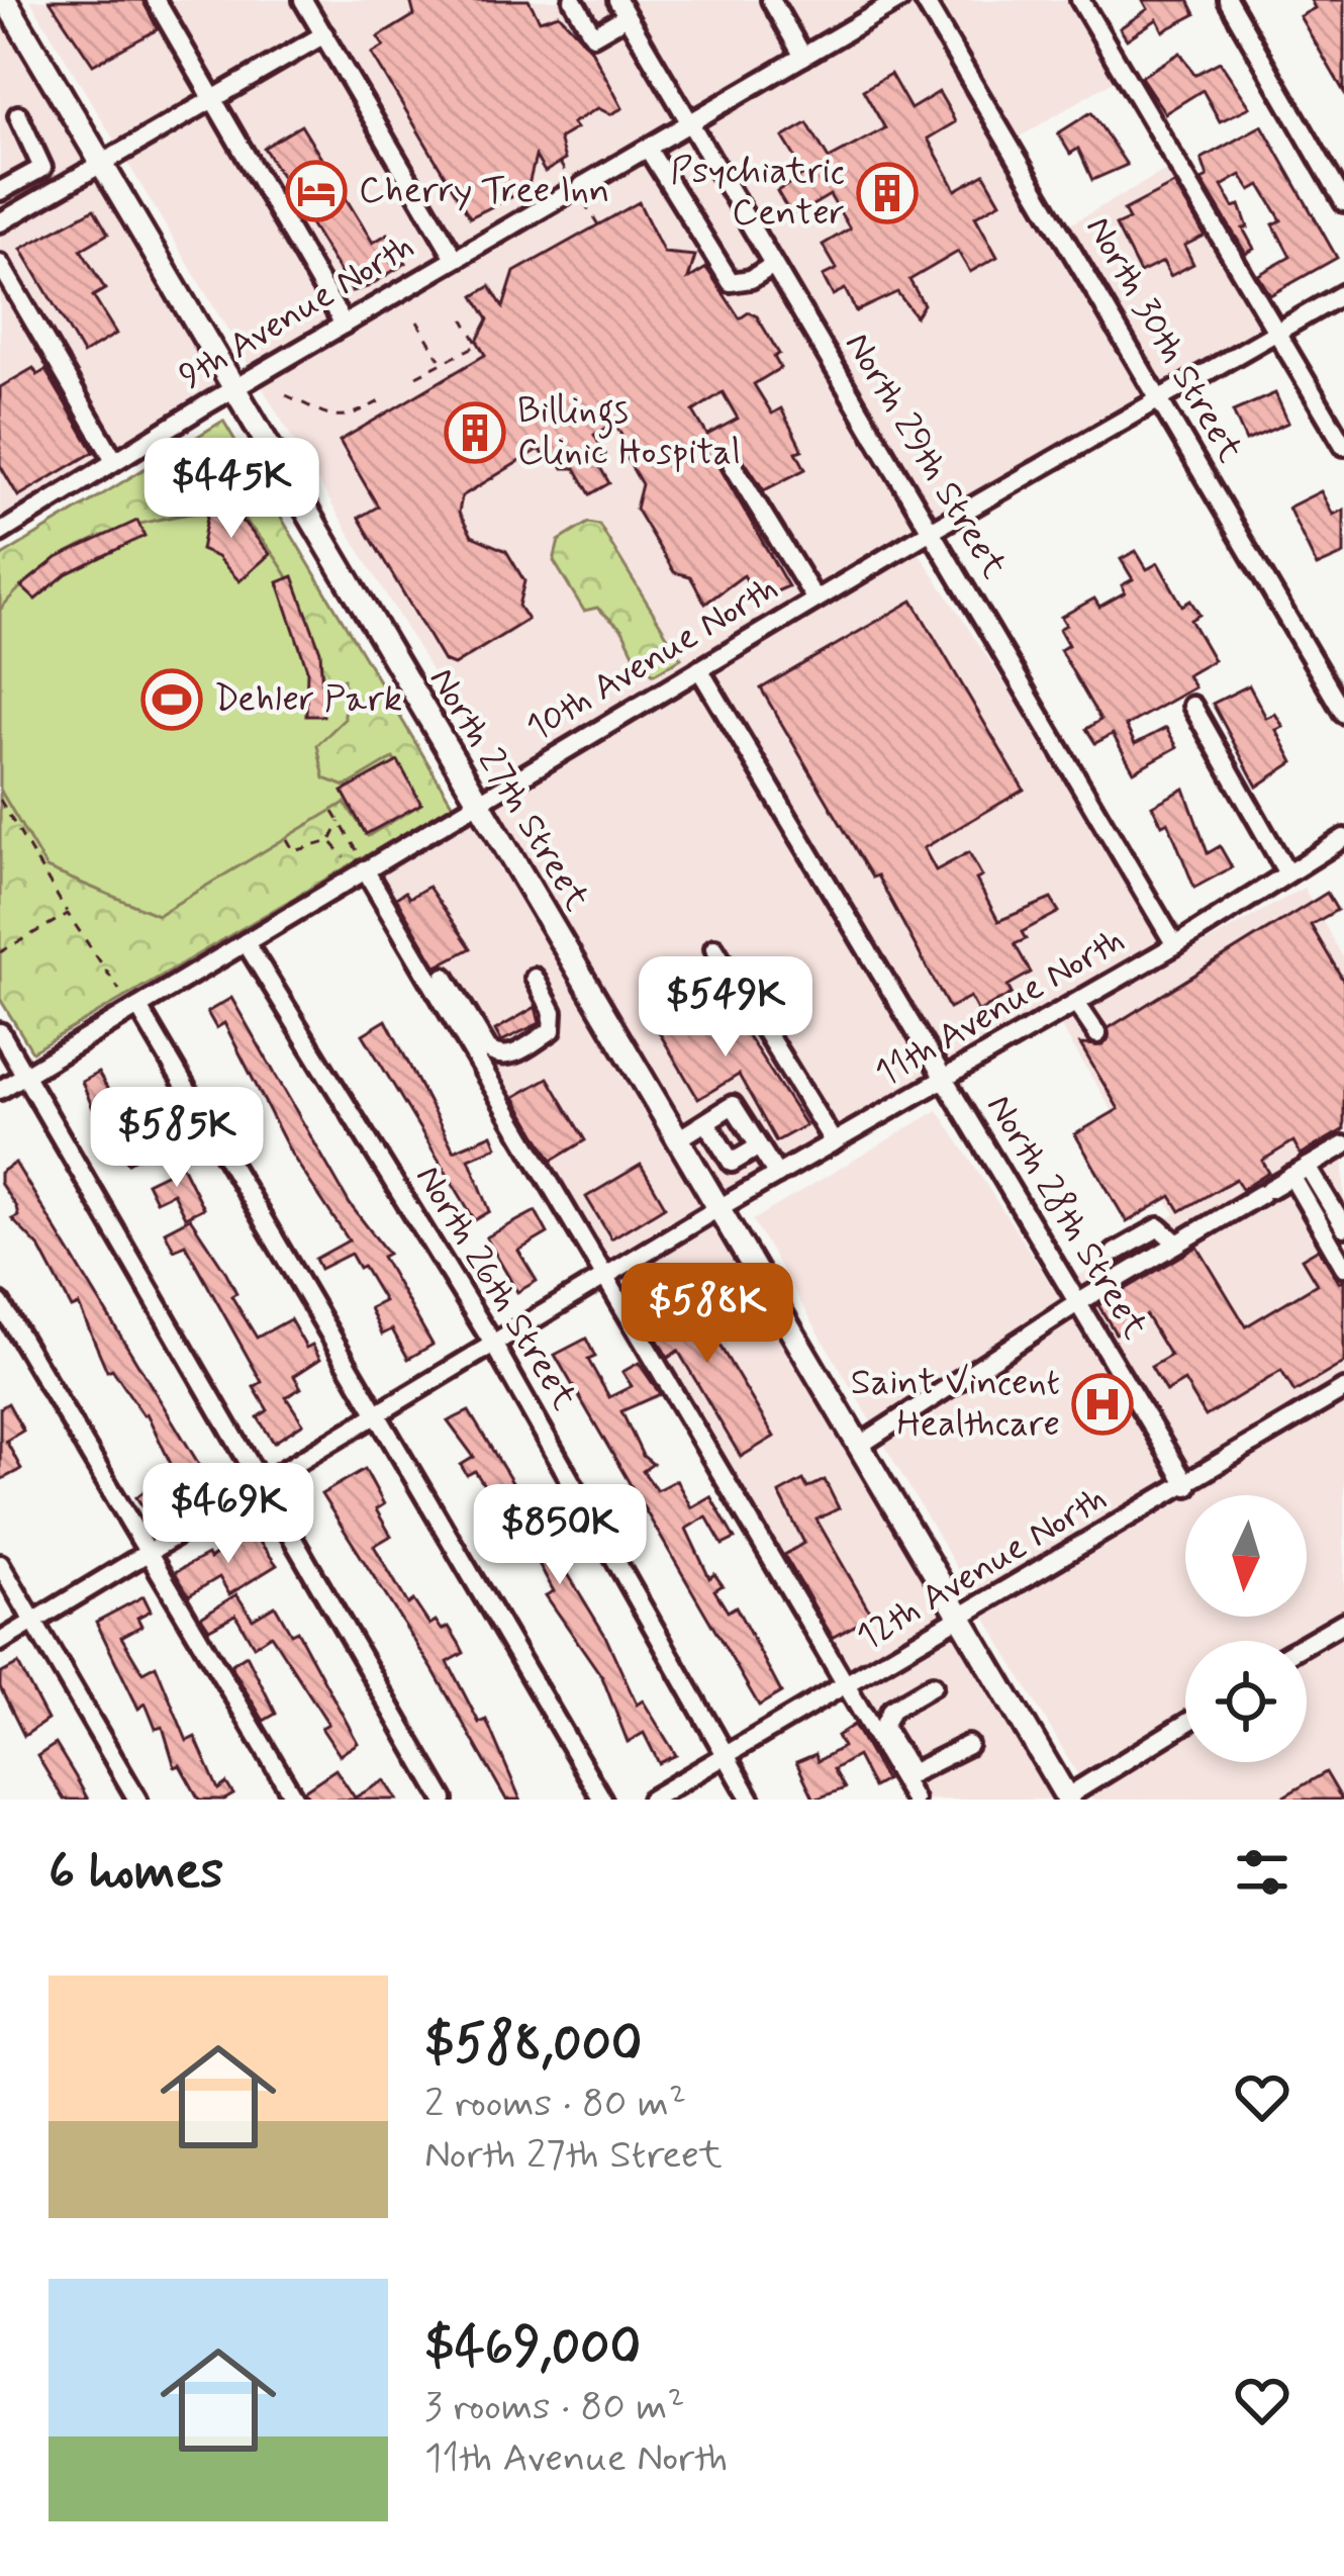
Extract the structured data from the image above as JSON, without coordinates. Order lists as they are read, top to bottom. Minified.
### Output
{"streets":{"main road":["North 27th Street"],"street":["9th Avenue North","North 30th Street","North 29th Street","10th Avenue North","11th Avenue North","North 28th Street","North 26th Street","12th Avenue North"]},"crossings":[["9th Avenue North","North 29th Street"],["9th Avenue North","North 27th Street"],["North 30th Street","10th Avenue North"],["North 29th Street","10th Avenue North"],["North 29th Street","11th Avenue North"],["10th Avenue North","North 27th Street"],["10th Avenue North","North 28th Street"],["10th Avenue North","North 26th Street"],["North 27th Street","11th Avenue North"],["North 27th Street","12th Avenue North"],["11th Avenue North","North 28th Street"],["11th Avenue North","North 26th Street"],["North 28th Street","12th Avenue North"],["North 26th Street","12th Avenue North"]],"places":{"hotel":["Cherry Tree Inn"],"building":["Psychiatric Center","Billings Clinic Hospital"],"sports":["Dehler Park"],"hospital":["Saint Vincent Healthcare"]},"north":"bottom","page":{"price":["$445K","$549K","$585K","$588K","$469K","$850K"],"heading":"6 homes","list":[{"name":"$588,000","note":"2 rooms · 80 m² · North 27th Street"},{"name":"$469,000","note":"3 rooms · 80 m² · 11th Avenue North"}]}}
